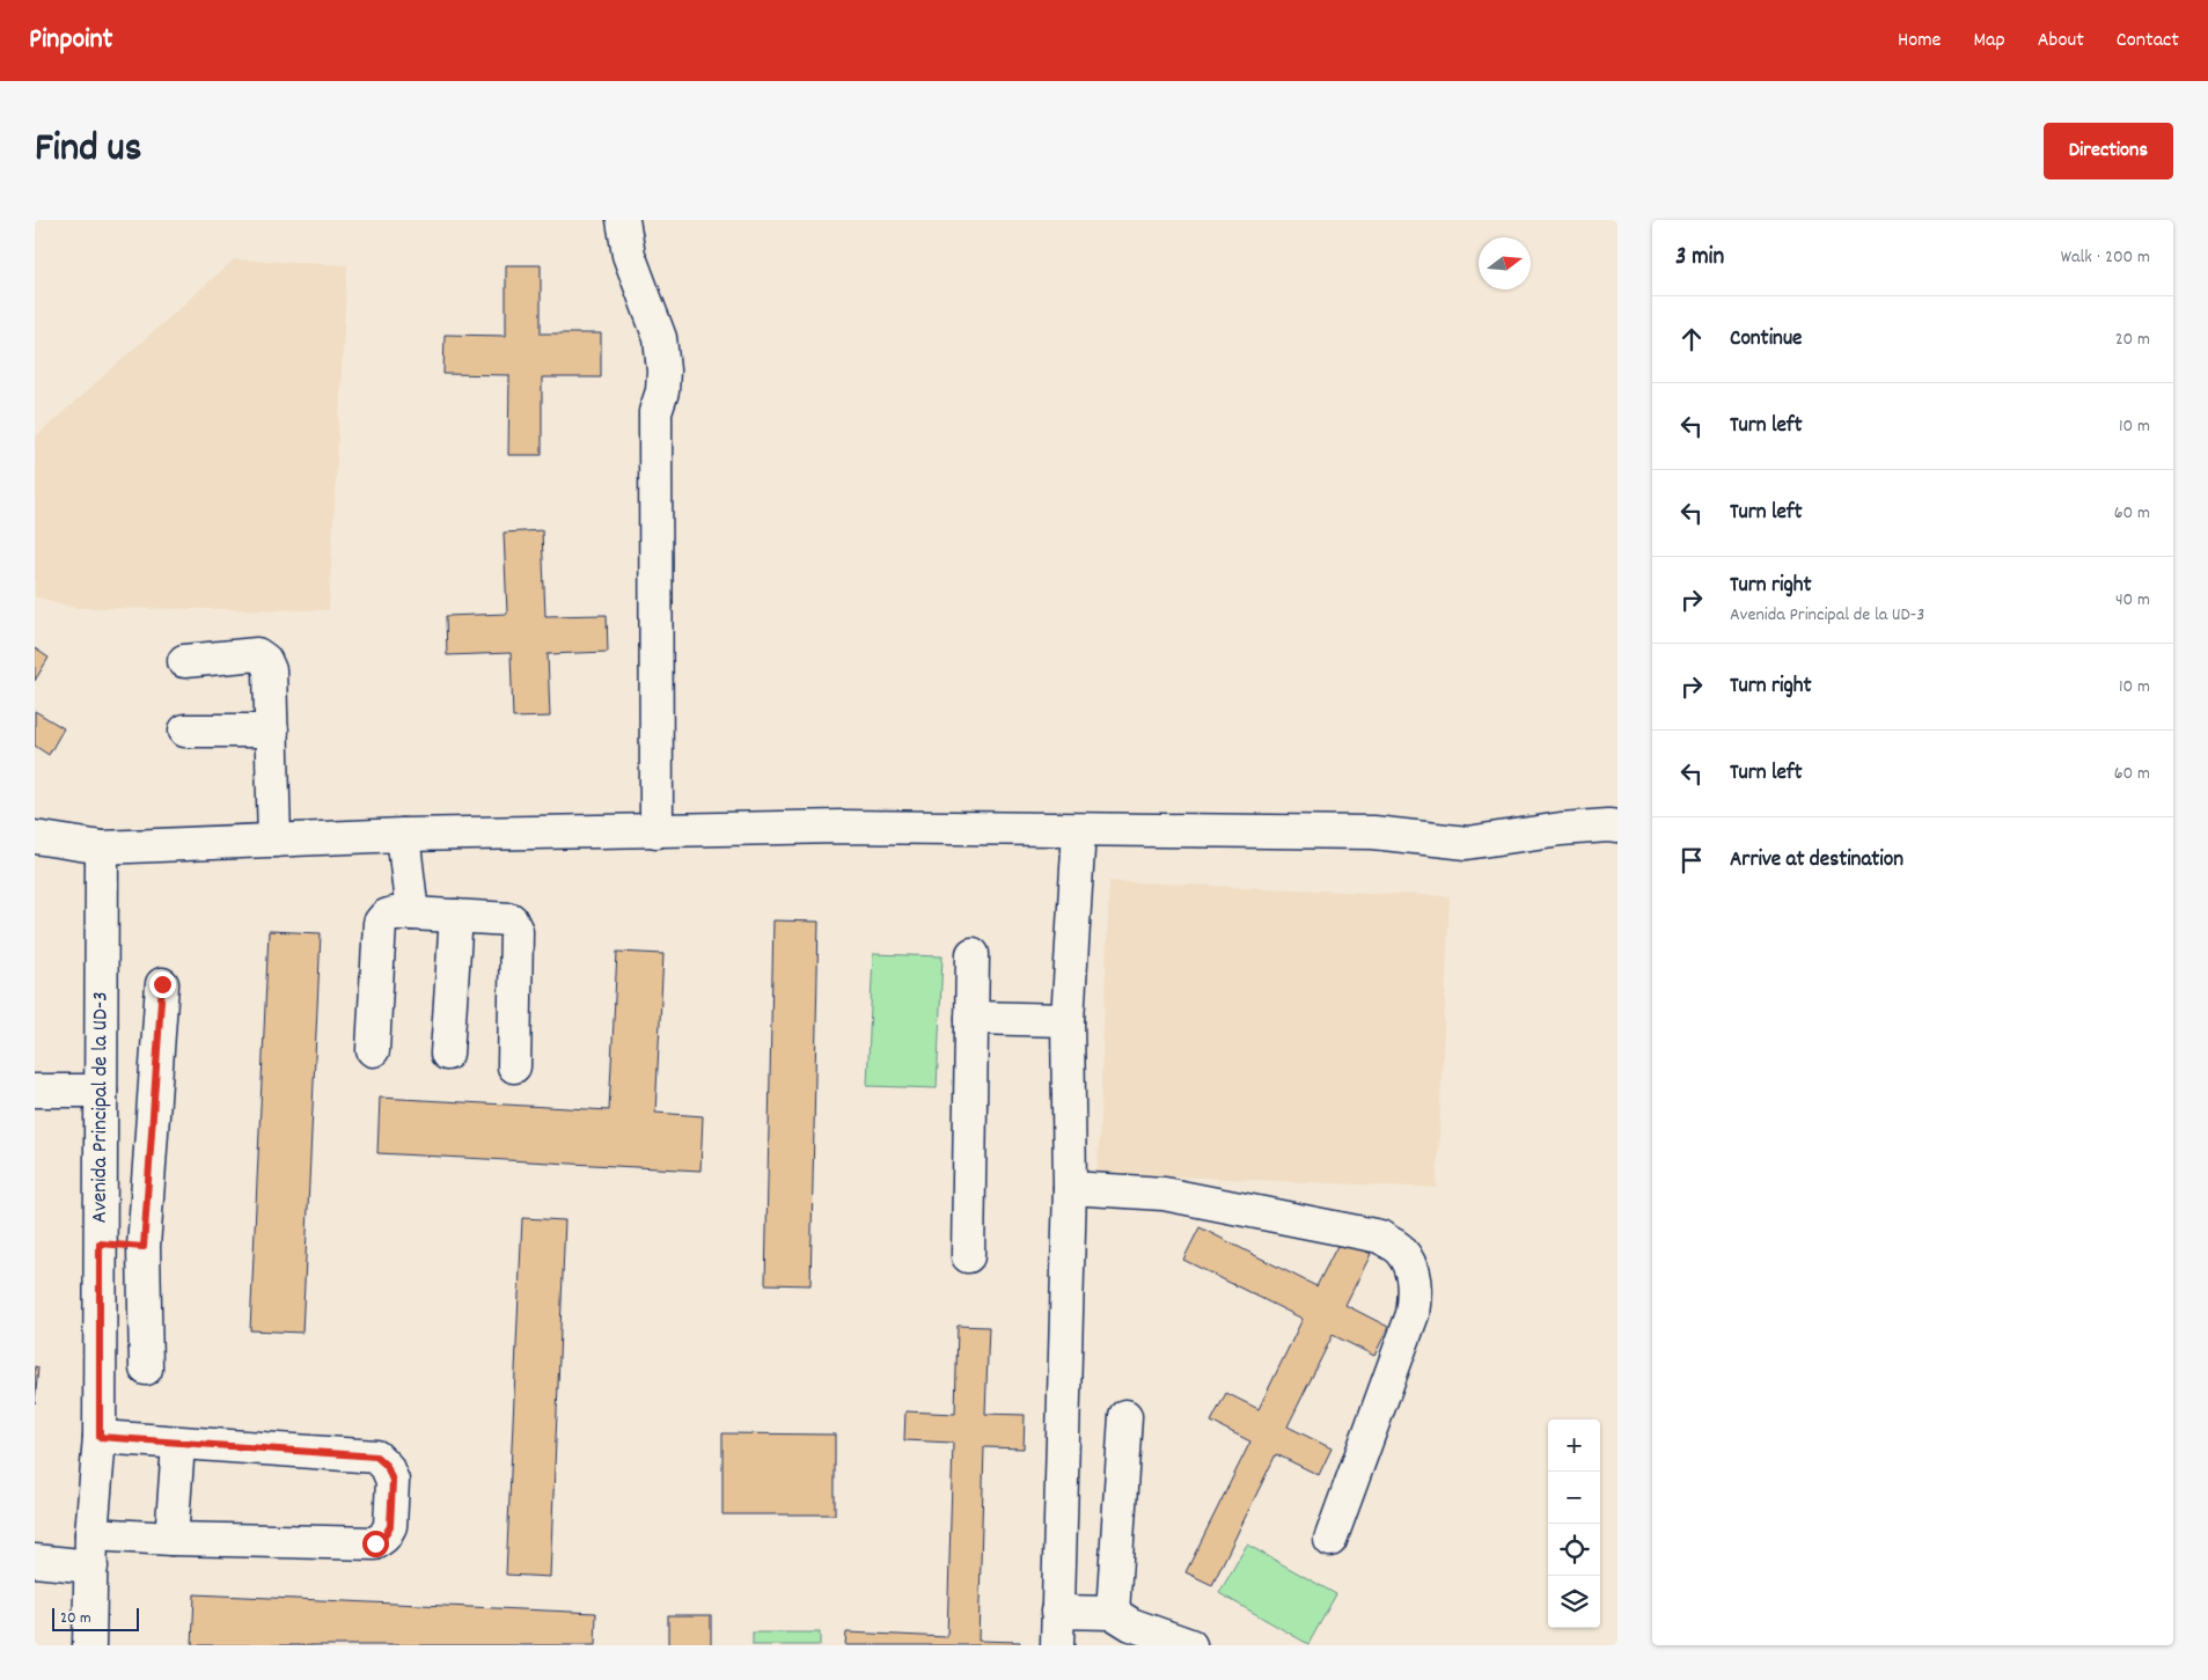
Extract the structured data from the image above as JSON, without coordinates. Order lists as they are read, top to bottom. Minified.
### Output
{"streets":{"street":["Avenida Principal de la UD-3"]},"scale_bar":"20 m","north":"right","page":{"header":"Pinpoint","nav":["Home","Map","About","Contact"],"title":"Find us","buttons":"Directions","heading":["3 min","Walk · 200 m"],"list":[["Continue","20 m"],["Turn left","10 m"],["Turn left","60 m"],["Turn right","Avenida Principal de la UD-3","40 m"],["Turn right","10 m"],["Turn left","60 m"],"Arrive at destination"],"map_buttons":["+","−"],"scale":"20 m"}}
